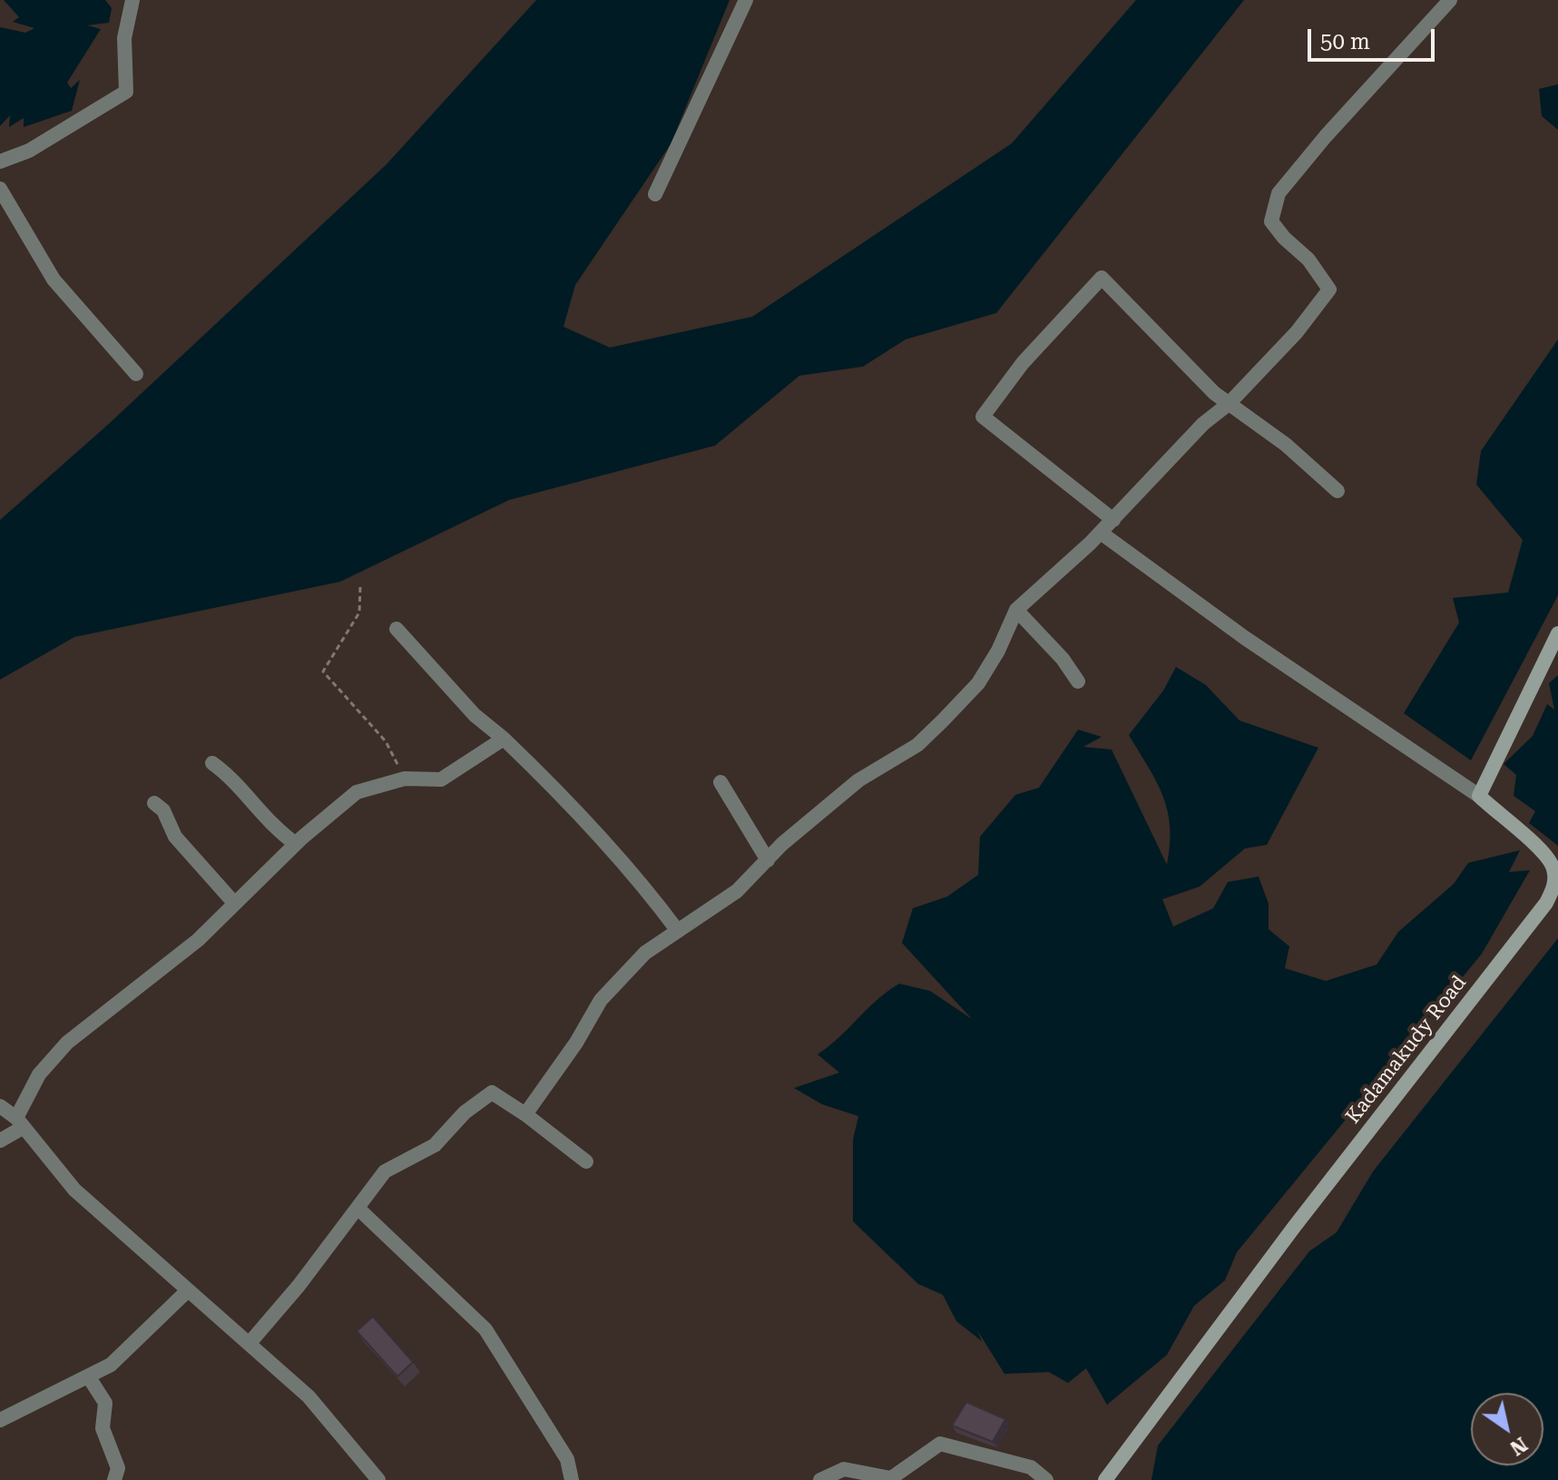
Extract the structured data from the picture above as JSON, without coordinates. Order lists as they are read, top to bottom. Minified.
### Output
{"streets":{"street":["Kadamakudy Road"]},"scale_bar":"50 m","north":"bottom right"}
